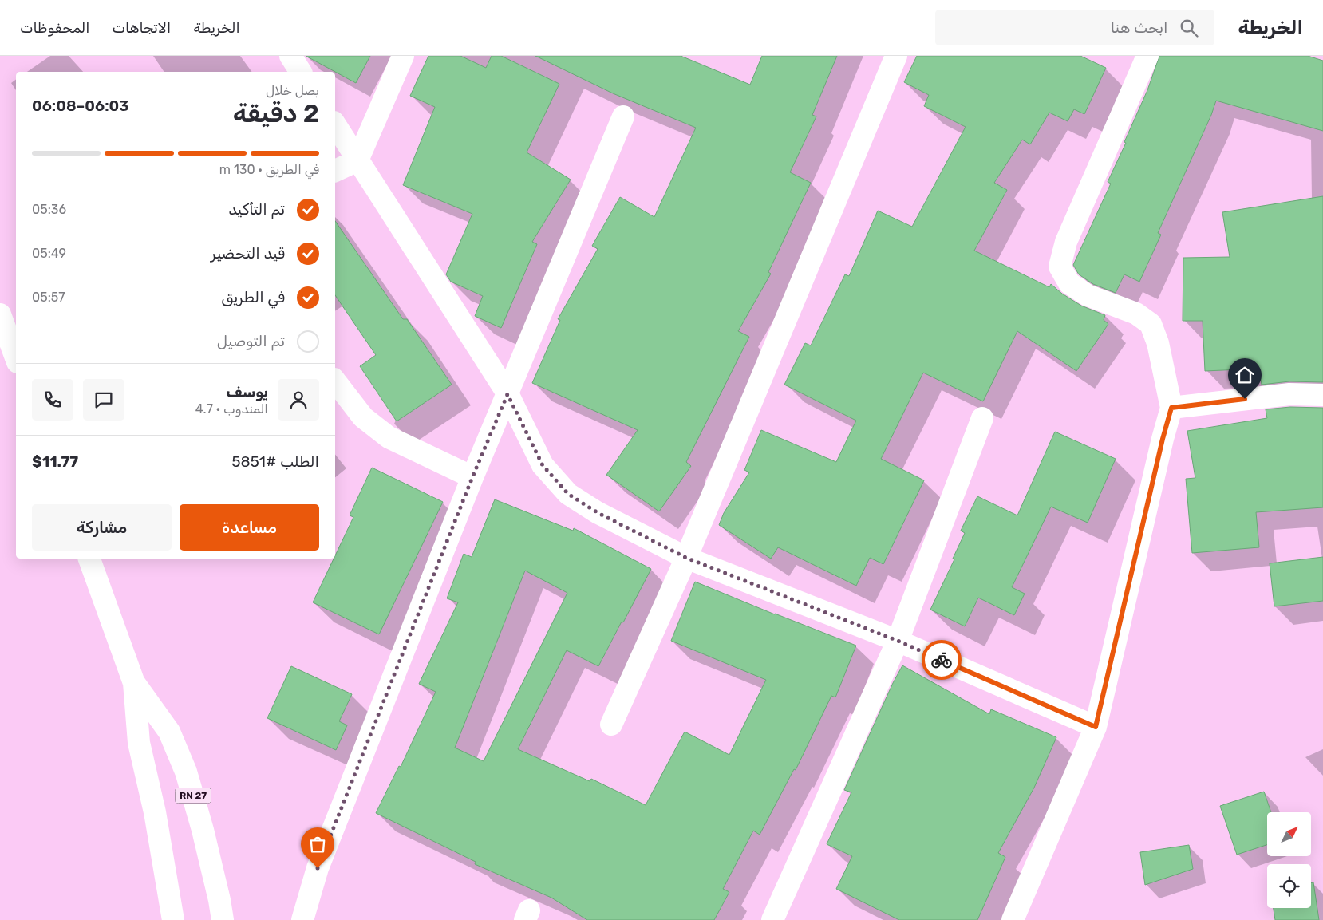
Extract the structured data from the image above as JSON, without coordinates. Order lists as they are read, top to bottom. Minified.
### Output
{"streets":{"street":["RN 27"]},"north":"top right","page":{"header":"الخريطة","search":"ابحث هنا","nav":["الخريطة","الاتجاهات","المحفوظات"],"heading":["2 دقيقة","يصل خلال","06:03–06:08"],"panel":["يوسف","المندوب · 4.7","الطلب #5851","$11.77"],"bar":"في الطريق · 130 m","list":[["تم التأكيد","05:36"],["قيد التحضير","05:49"],["في الطريق","05:57"],"تم التوصيل"],"buttons":["مساعدة","مشاركة"]}}
